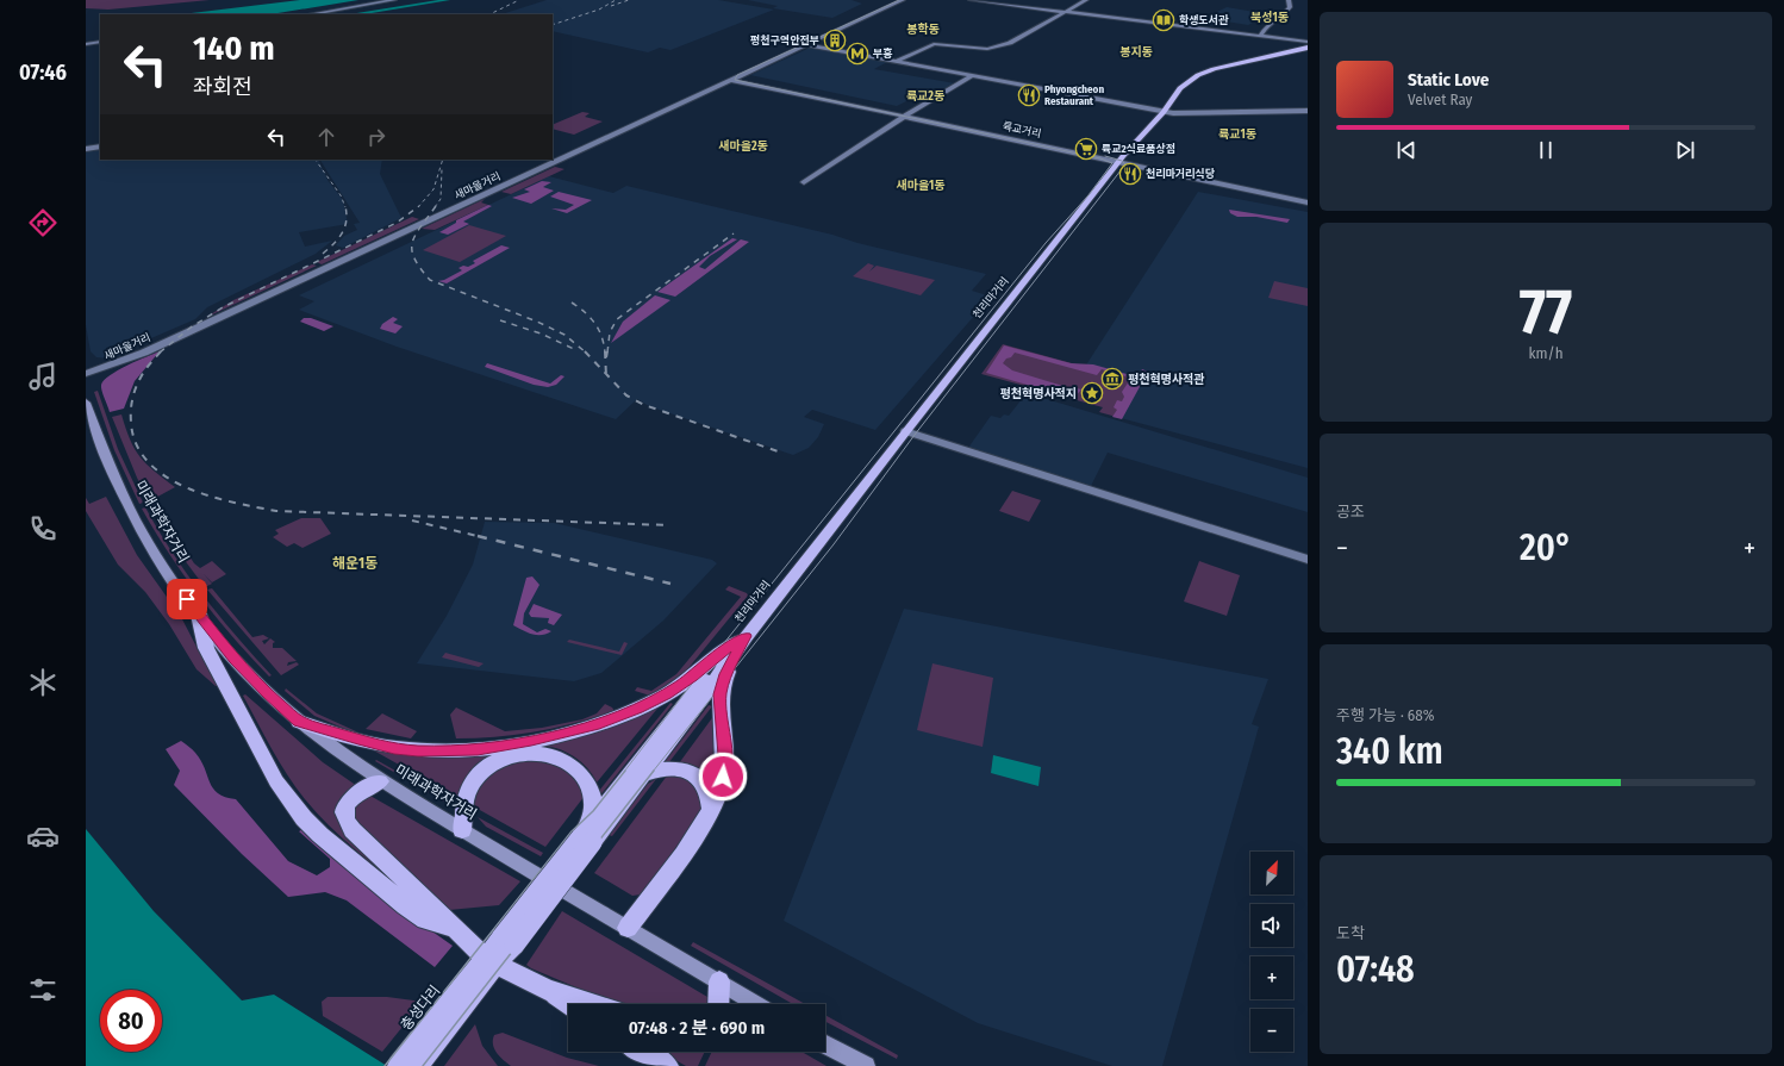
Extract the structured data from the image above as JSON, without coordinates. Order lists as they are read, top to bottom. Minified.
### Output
{"streets":{"highway":["천리마거리","충성다리"],"main road":["륙교거리","새마을거리","미래과학자거리"]},"crossings":[["륙교거리","새마을거리"],["륙교거리","천리마거리"]],"districts":["북성1동","봉학동","봉지동","륙교2동","륙교1동","새마을2동","새마을1동","해운1동"],"places":{"library":["학생도서관"],"building":["평천구역안전부"],"metro station":["부흥"],"restaurant":["Phyongcheon Restaurant","천리마거리식당"],"supermarket":["륙교2식료품상점"],"museum":["평천혁명사적관"],"place":["평천혁명사적지"]},"north":"top right","page":{"tabs":"07:46","turn":["140 m","좌회전"],"song":["Static Love","Velvet Ray"],"tile":[["77","km/h"],"공조",["주행 가능 · 68%","340 km"],["도착","07:48"]],"heat":["−","20°","+"],"map_buttons":["+","−"],"limit":"80","trip":"07:48 · 2 분 · 690 m"}}
